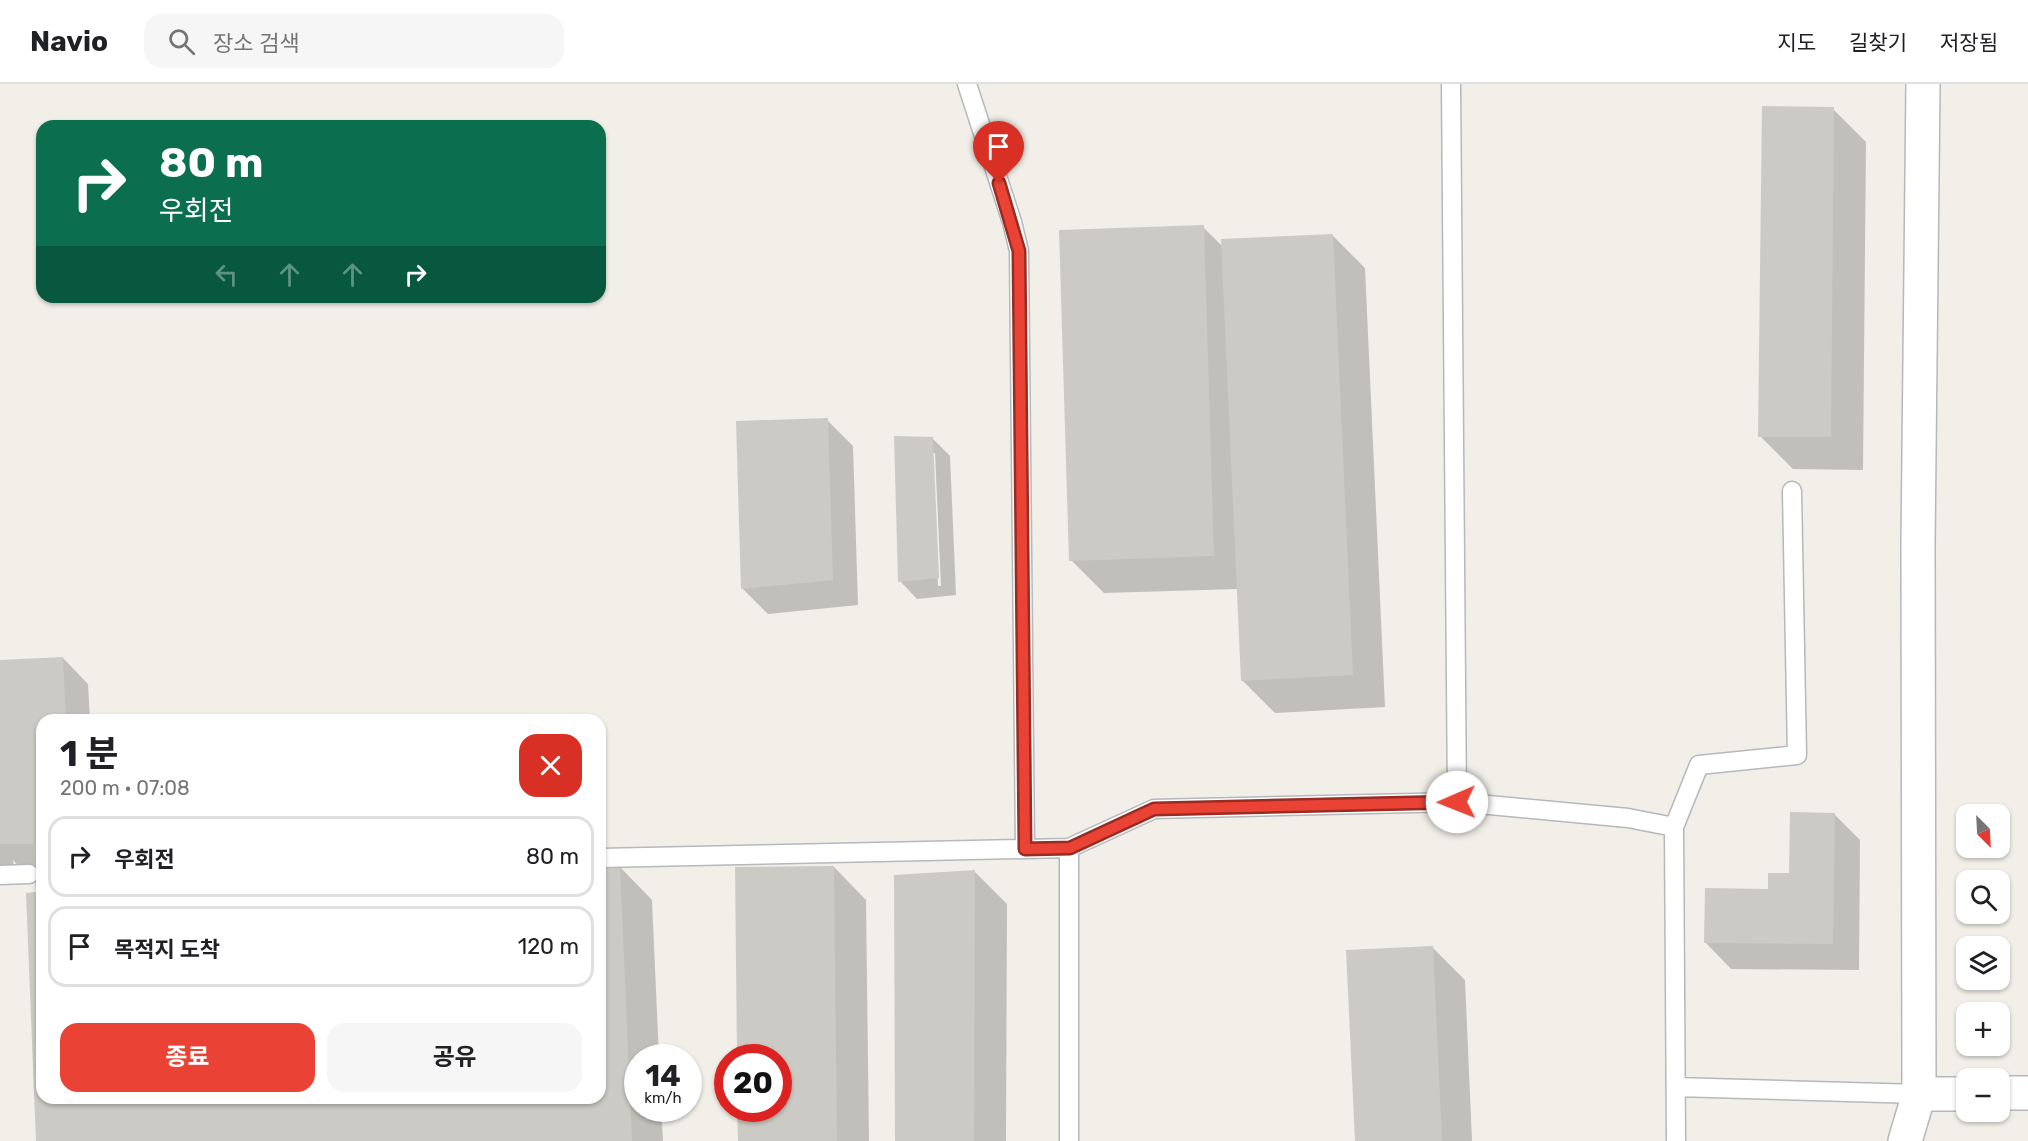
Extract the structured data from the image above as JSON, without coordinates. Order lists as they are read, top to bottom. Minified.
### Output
{"north":"bottom right","page":{"header":"Navio","search":"장소 검색","nav":["지도","길찾기","저장됨"],"turn":["80 m","우회전"],"heading":["1 분","200 m · 07:08"],"map_buttons":["+","−"],"list":[{"name":"우회전","value":"80 m"},{"name":"목적지 도착","value":"120 m"}],"buttons":["종료","공유"],"speed":"14 km/h","limit":"20"}}
